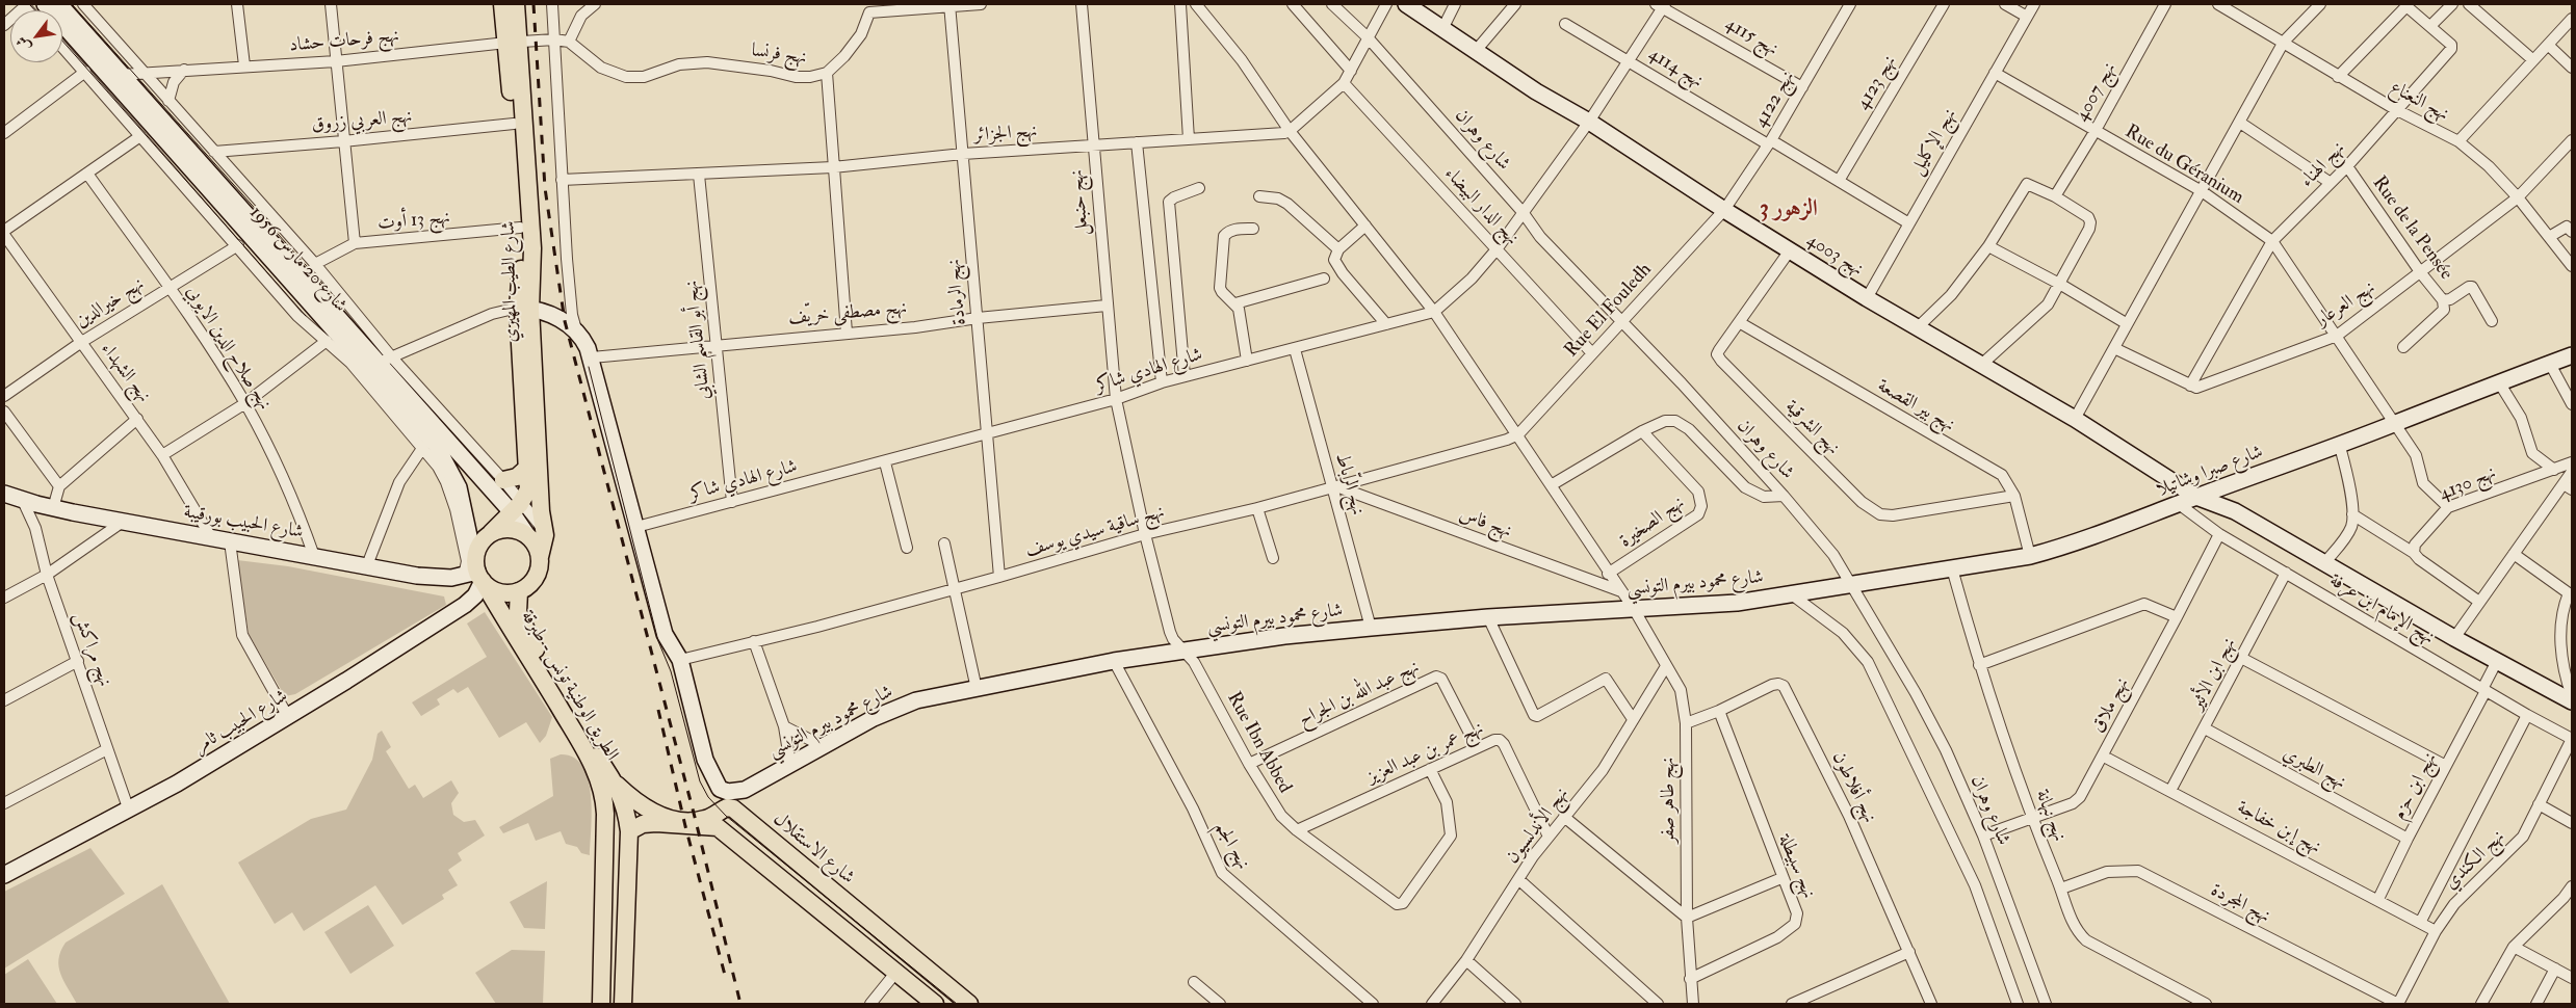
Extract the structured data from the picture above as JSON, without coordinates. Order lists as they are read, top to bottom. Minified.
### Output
{"streets":{"main road":["نهج 4003","شارع 20 مارس 1956","شارع الطيب المهيري","شارع صبرا وشاتيلا","شارع الحبيب بورقيبة","شارع محمود بيرم التونسي","الطريق الوطنية تونس - طبرقة","شارع الحبيب ثامر","شارع الاستقلال"],"street":["نهج 4115","نهج فرحات حشاد","نهج فرنسا","نهج 4114","نهج 4123","نهج 4007","نهج 4122","نهج النعناع","نهج العربي زروق","نهج الجزائر","شارع وهران","نهج الإكليل","Rue du Géranium","نهج الهناء","نهج حنبعل","نهج الدار البيضاء","نهج 13 أوت","Rue de la Pensée","نهج الرمادة","نهج خيرالدين","نهج العرعار","Rue El Fouledh","نهج مصطفى خريّف","نهج أبو القاسم الشابي","نهج صلاح الدين الايوبي","شارع الهادي شاكر","نهج الشهداء","نهج بير القصعة","نهج الشرقية","نهج الرّباط","نهج 4130","نهج الصخيرة","نهج فاس","نهج ساقية سيدي يوسف","نهج الإمام ابن عرفة","نهج مراكش","نهج ابن الأثير","نهج عبد الله بن الجراح","نهج ملاق","Rue Ibn Abbed","نهج عمر بن عبد العزيز","نهج الطبري","نهج ابن حزم","نهج أفلاطون","نهج طاهر صفر","نهج نبهانة","نهج الأندلسيون","نهج إبن خفاجة","نهج الجم","نهج الكندي","نهج سبيطلة","نهج المجردة"]},"crossings":[["نهج 4115","نهج 4122"],["نهج 4115","شارع الهادي شاكر"],["نهج فرحات حشاد","شارع 20 مارس 1956"],["نهج فرحات حشاد","شارع الطيب المهيري"],["نهج فرنسا","نهج الرمادة"],["نهج 4114","نهج 4123"],["نهج 4114","نهج 4122"],["نهج 4114","نهج الإكليل"],["نهج 4114","شارع الهادي شاكر"],["نهج 4007","Rue du Géranium"],["نهج 4122","نهج 4003"],["نهج 4122","Rue El Fouledh"],["نهج النعناع","نهج الهناء"],["نهج النعناع","نهج العرعار"],["نهج العربي زروق","شارع 20 مارس 1956"],["نهج العربي زروق","شارع الطيب المهيري"],["نهج الجزائر","نهج حنبعل"],["نهج الجزائر","نهج الرمادة"],["نهج الجزائر","نهج أبو القاسم الشابي"],["نهج الجزائر","نهج طاهر صفر"],["شارع وهران","Rue El Fouledh"],["شارع وهران","شارع الهادي شاكر"],["شارع وهران","شارع صبرا وشاتيلا"],["شارع وهران","شارع محمود بيرم التونسي"],["شارع وهران","نهج ملاق"],["نهج الإكليل","Rue du Géranium"],["نهج الإكليل","نهج 4003"],["Rue du Géranium","نهج الهناء"],["Rue du Géranium","نهج العرعار"],["Rue du Géranium","شارع صبرا وشاتيلا"],["Rue du Géranium","نهج 4130"],["نهج الهناء","Rue de la Pensée"],["نهج الهناء","نهج العرعار"],["نهج حنبعل","نهج مصطفى خريّف"],["نهج حنبعل","شارع الهادي شاكر"],["نهج حنبعل","Rue Ibn Abbed"],["نهج الدار البيضاء","Rue El Fouledh"],["نهج الدار البيضاء","شارع الهادي شاكر"],["نهج 13 أوت","شارع 20 مارس 1956"],["نهج 13 أوت","شارع الطيب المهيري"],["Rue de la Pensée","نهج العرعار"],["نهج 4003","Rue El Fouledh"],["نهج 4003","شارع الهادي شاكر"],["نهج 4003","نهج الشرقية"],["نهج 4003","شارع صبرا وشاتيلا"],["نهج 4003","نهج ابن حزم"],["شارع 20 مارس 1956","شارع الطيب المهيري"],["شارع 20 مارس 1956","نهج خيرالدين"],["شارع 20 مارس 1956","شارع الحبيب بورقيبة"],["شارع 20 مارس 1956","الطريق الوطنية تونس - طبرقة"],["شارع 20 مارس 1956","شارع الحبيب ثامر"],["شارع الطيب المهيري","شارع الحبيب بورقيبة"],["شارع الطيب المهيري","الطريق الوطنية تونس - طبرقة"],["شارع الطيب المهيري","شارع الحبيب ثامر"],["نهج الرمادة","نهج مصطفى خريّف"],["نهج الرمادة","شارع الهادي شاكر"],["نهج الرمادة","نهج ساقية سيدي يوسف"],["نهج خيرالدين","نهج صلاح الدين الايوبي"],["نهج خيرالدين","نهج الشهداء"],["Rue El Fouledh","نهج ساقية سيدي يوسف"],["Rue El Fouledh","نهج طاهر صفر"],["نهج مصطفى خريّف","نهج أبو القاسم الشابي"],["نهج أبو القاسم الشابي","شارع الهادي شاكر"],["نهج صلاح الدين الايوبي","شارع الحبيب بورقيبة"],["شارع الهادي شاكر","نهج الرّباط"],["شارع الهادي شاكر","Rue Ibn Abbed"],["شارع الهادي شاكر","نهج طاهر صفر"],["نهج الشهداء","شارع الحبيب بورقيبة"],["نهج بير القصعة","نهج الشرقية"],["نهج بير القصعة","شارع صبرا وشاتيلا"],["شارع صبرا وشاتيلا","شارع محمود بيرم التونسي"],["شارع صبرا وشاتيلا","نهج الإمام ابن عرفة"],["شارع صبرا وشاتيلا","نهج نبهانة"],["نهج الرّباط","نهج فاس"],["نهج الرّباط","نهج ساقية سيدي يوسف"],["نهج الرّباط","شارع محمود بيرم التونسي"],["شارع الحبيب بورقيبة","نهج مراكش"],["شارع الحبيب بورقيبة","الطريق الوطنية تونس - طبرقة"],["شارع الحبيب بورقيبة","شارع الحبيب ثامر"],["نهج الصخيرة","نهج طاهر صفر"],["نهج فاس","نهج ساقية سيدي يوسف"],["نهج فاس","نهج طاهر صفر"],["نهج ساقية سيدي يوسف","شارع محمود بيرم التونسي"],["نهج ساقية سيدي يوسف","Rue Ibn Abbed"],["نهج ساقية سيدي يوسف","نهج طاهر صفر"],["شارع محمود بيرم التونسي","Rue Ibn Abbed"],["شارع محمود بيرم التونسي","نهج طاهر صفر"],["شارع محمود بيرم التونسي","نهج الجم"],["نهج الإمام ابن عرفة","نهج ابن الأثير"],["نهج الإمام ابن عرفة","نهج ملاق"],["نهج الإمام ابن عرفة","نهج ابن حزم"],["نهج الإمام ابن عرفة","نهج الكندي"],["نهج مراكش","شارع الحبيب ثامر"],["نهج ابن الأثير","نهج الطبري"],["نهج ابن الأثير","نهج إبن خفاجة"],["الطريق الوطنية تونس - طبرقة","شارع الحبيب ثامر"],["الطريق الوطنية تونس - طبرقة","شارع الاستقلال"],["نهج عبد الله بن الجراح","Rue Ibn Abbed"],["نهج عبد الله بن الجراح","نهج عمر بن عبد العزيز"],["نهج ملاق","نهج نبهانة"],["نهج ملاق","نهج إبن خفاجة"],["Rue Ibn Abbed","نهج عمر بن عبد العزيز"],["نهج عمر بن عبد العزيز","نهج الأندلسيون"],["نهج الطبري","نهج ابن حزم"],["نهج ابن حزم","نهج إبن خفاجة"],["نهج أفلاطون","نهج طاهر صفر"],["نهج أفلاطون","نهج سبيطلة"],["نهج طاهر صفر","نهج الأندلسيون"],["نهج طاهر صفر","نهج سبيطلة"],["نهج نبهانة","نهج المجردة"],["نهج إبن خفاجة","نهج الكندي"],["نهج الكندي","نهج المجردة"]],"districts":["الزهور 3"],"north":"bottom left"}
